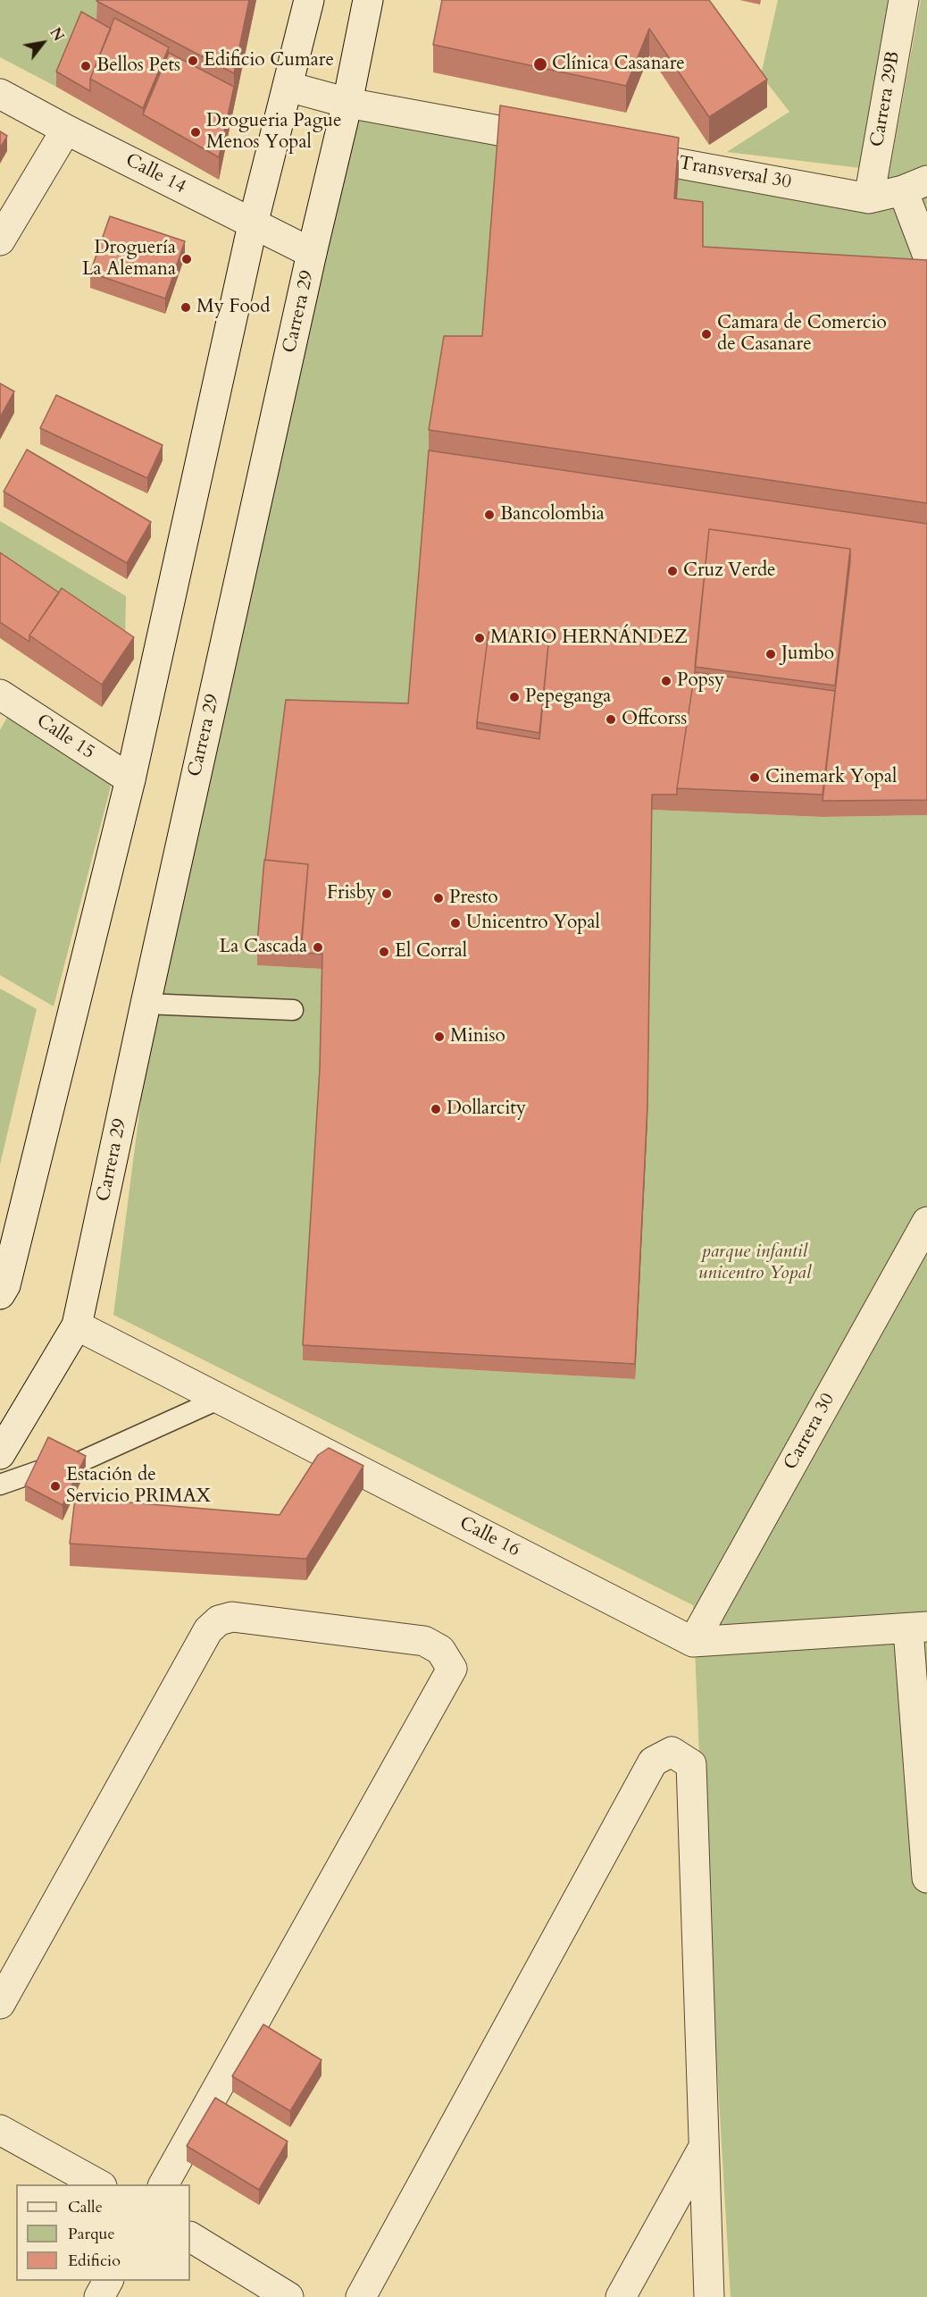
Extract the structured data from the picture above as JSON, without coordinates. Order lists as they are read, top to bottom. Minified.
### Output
{"streets":{"street":["Carrera 29B","Transversal 30","Calle 14","Carrera 29","Calle 15","Carrera 30","Calle 16"]},"crossings":[["Carrera 29B","Transversal 30"],["Calle 14","Carrera 29"],["Carrera 29","Calle 16"],["Carrera 30","Calle 16"]],"parks":["parque infantil unicentro Yopal"],"places":["Edificio Cumare","Clínica Casanare","Bellos Pets","Drogueria Pague Menos Yopal","Droguería La Alemana","My Food","Camara de Comercio de Casanare","Bancolombia","Cruz Verde","MARIO HERNÁNDEZ","Jumbo","Popsy","Pepeganga","Offcorss","Cinemark Yopal","Frisby","Presto","Unicentro Yopal","La Cascada","El Corral","Miniso","Dollarcity","Estación de Servicio PRIMAX"],"legend":["Calle","Parque","Edificio"],"north":"top right"}
